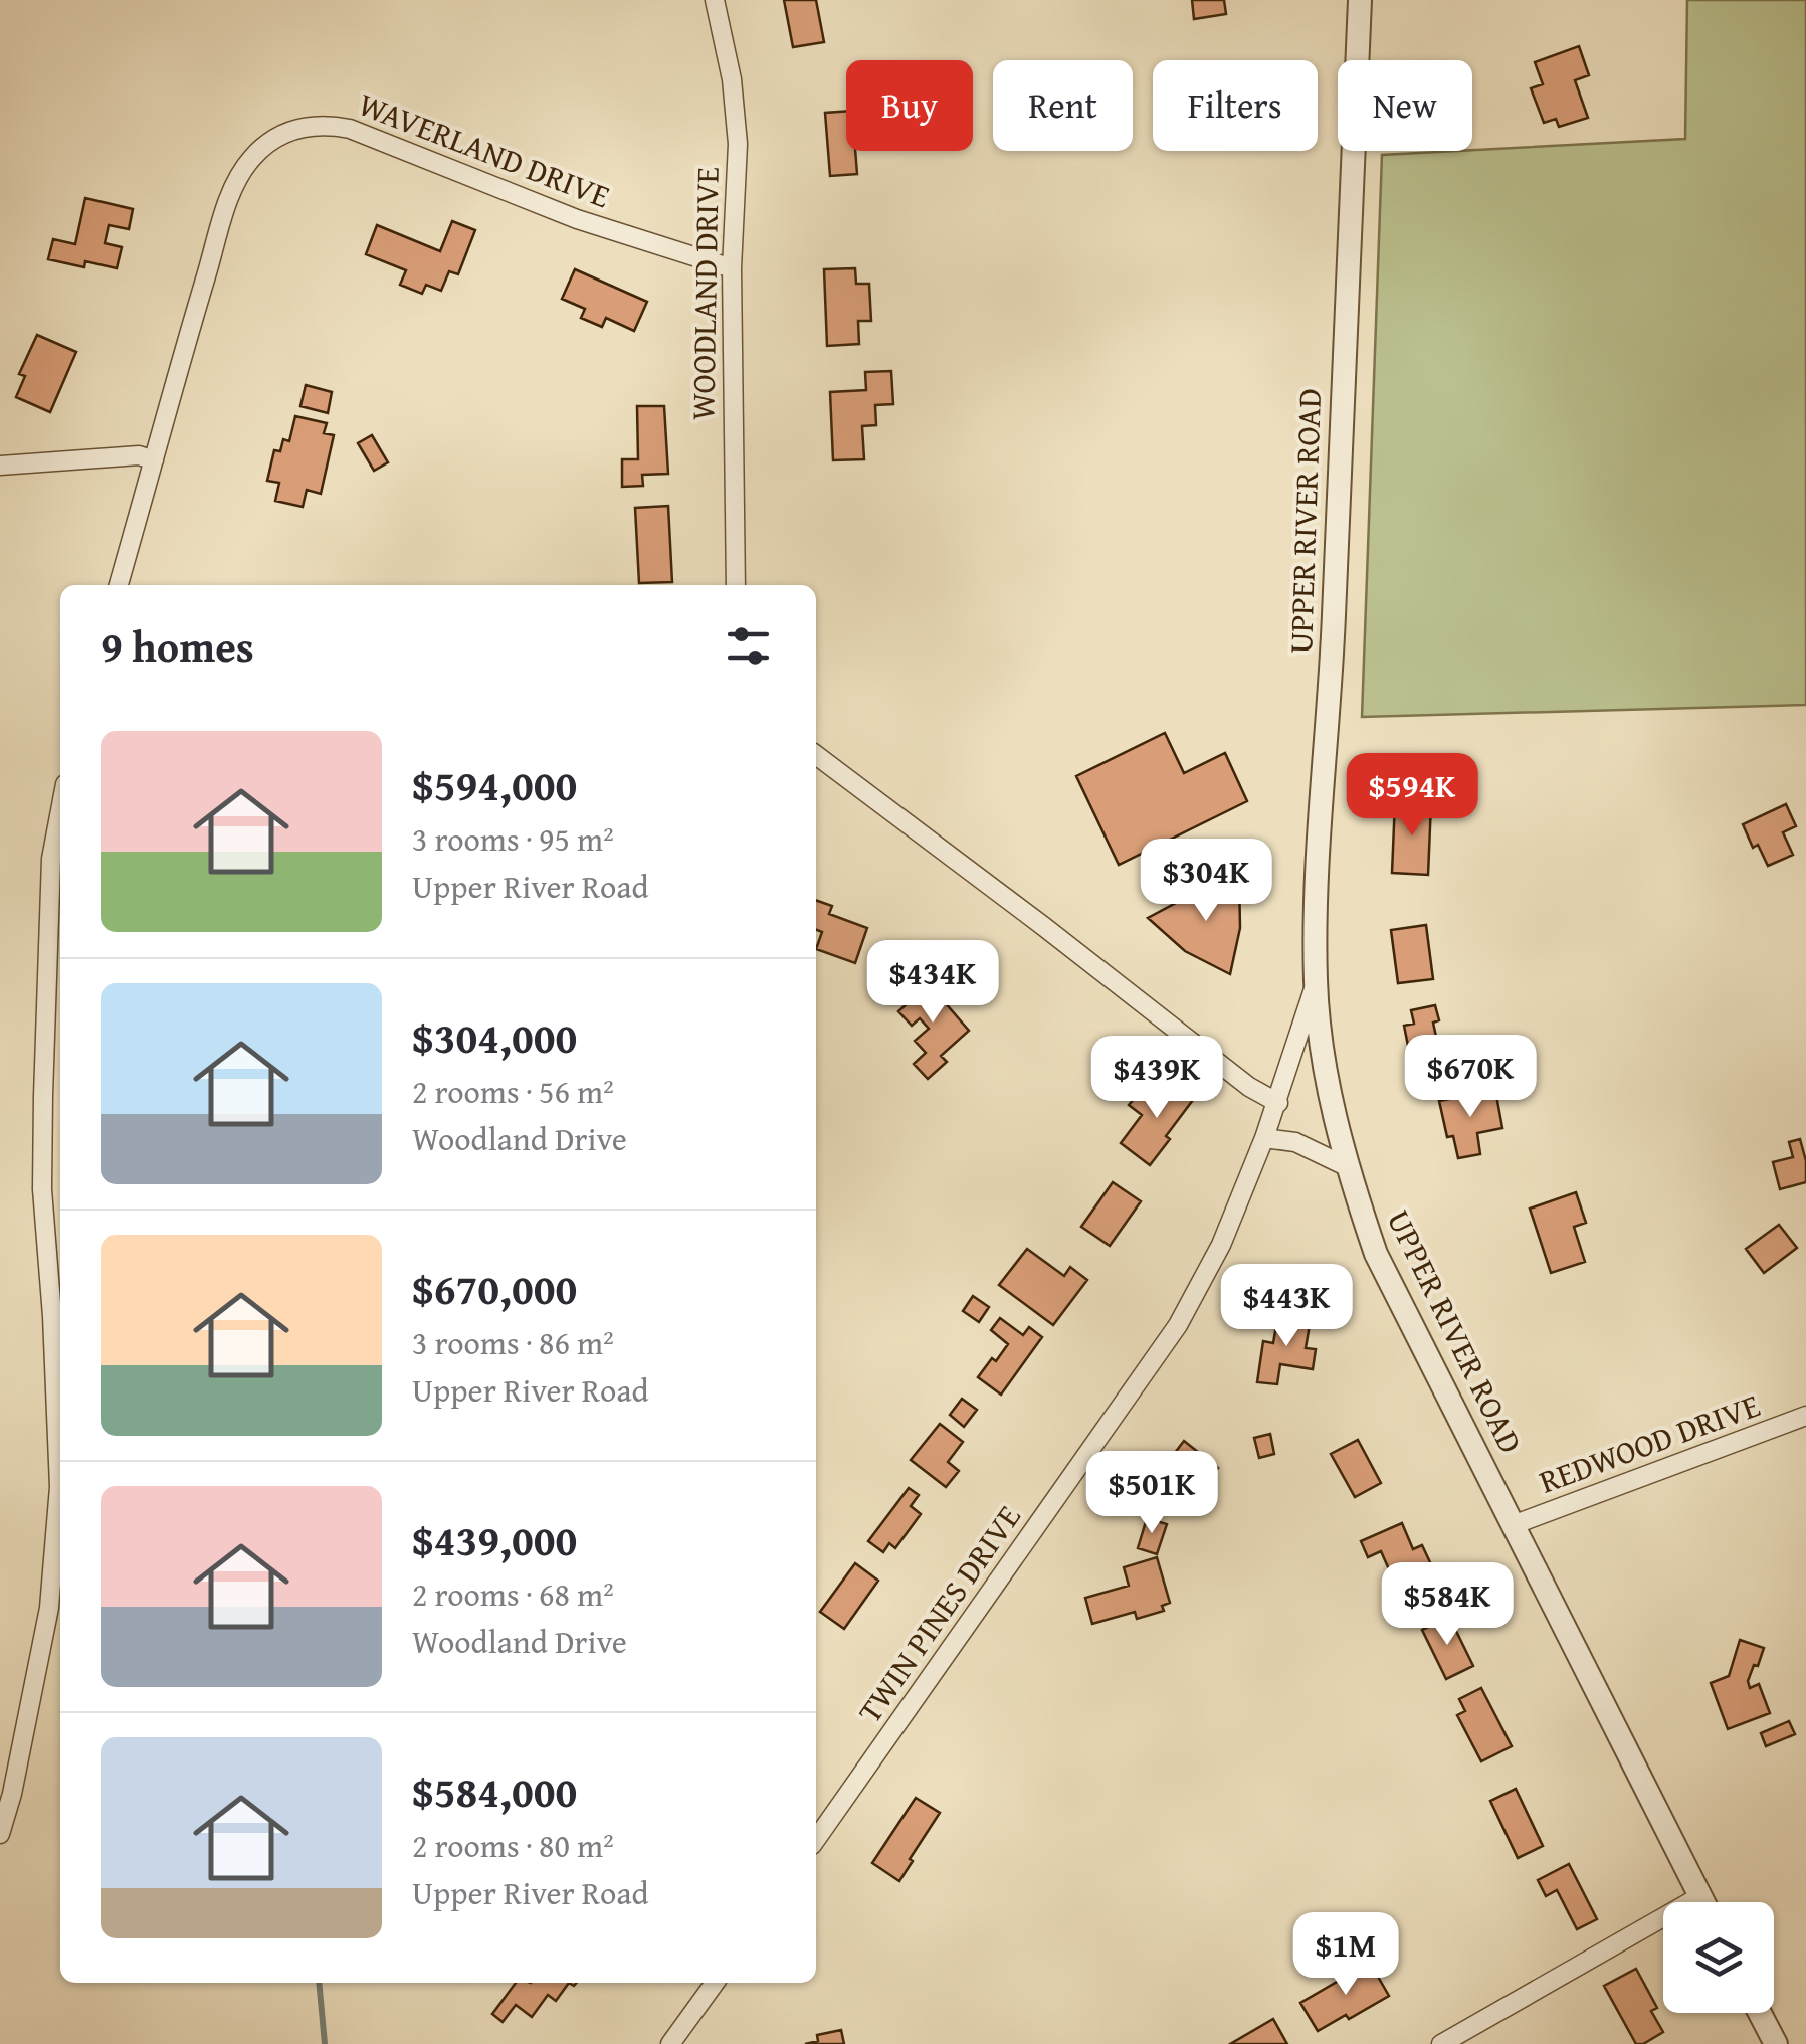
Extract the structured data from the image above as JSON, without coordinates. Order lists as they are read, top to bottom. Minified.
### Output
{"streets":{"street":["WAVERLAND DRIVE","WOODLAND DRIVE","UPPER RIVER ROAD","REDWOOD DRIVE","TWIN PINES DRIVE"]},"crossings":[["WAVERLAND DRIVE","WOODLAND DRIVE"],["UPPER RIVER ROAD","REDWOOD DRIVE"],["UPPER RIVER ROAD","TWIN PINES DRIVE"]],"page":{"chip":["Buy","Rent","Filters","New"],"heading":"9 homes","list":[{"name":"$594,000","note":"3 rooms · 95 m² · Upper River Road"},{"name":"$304,000","note":"2 rooms · 56 m² · Woodland Drive"},{"name":"$670,000","note":"3 rooms · 86 m² · Upper River Road"},{"name":"$439,000","note":"2 rooms · 68 m² · Woodland Drive"},{"name":"$584,000","note":"2 rooms · 80 m² · Upper River Road"}],"price":["$594K","$304K","$434K","$670K","$439K","$443K","$501K","$584K","$1M"]}}
